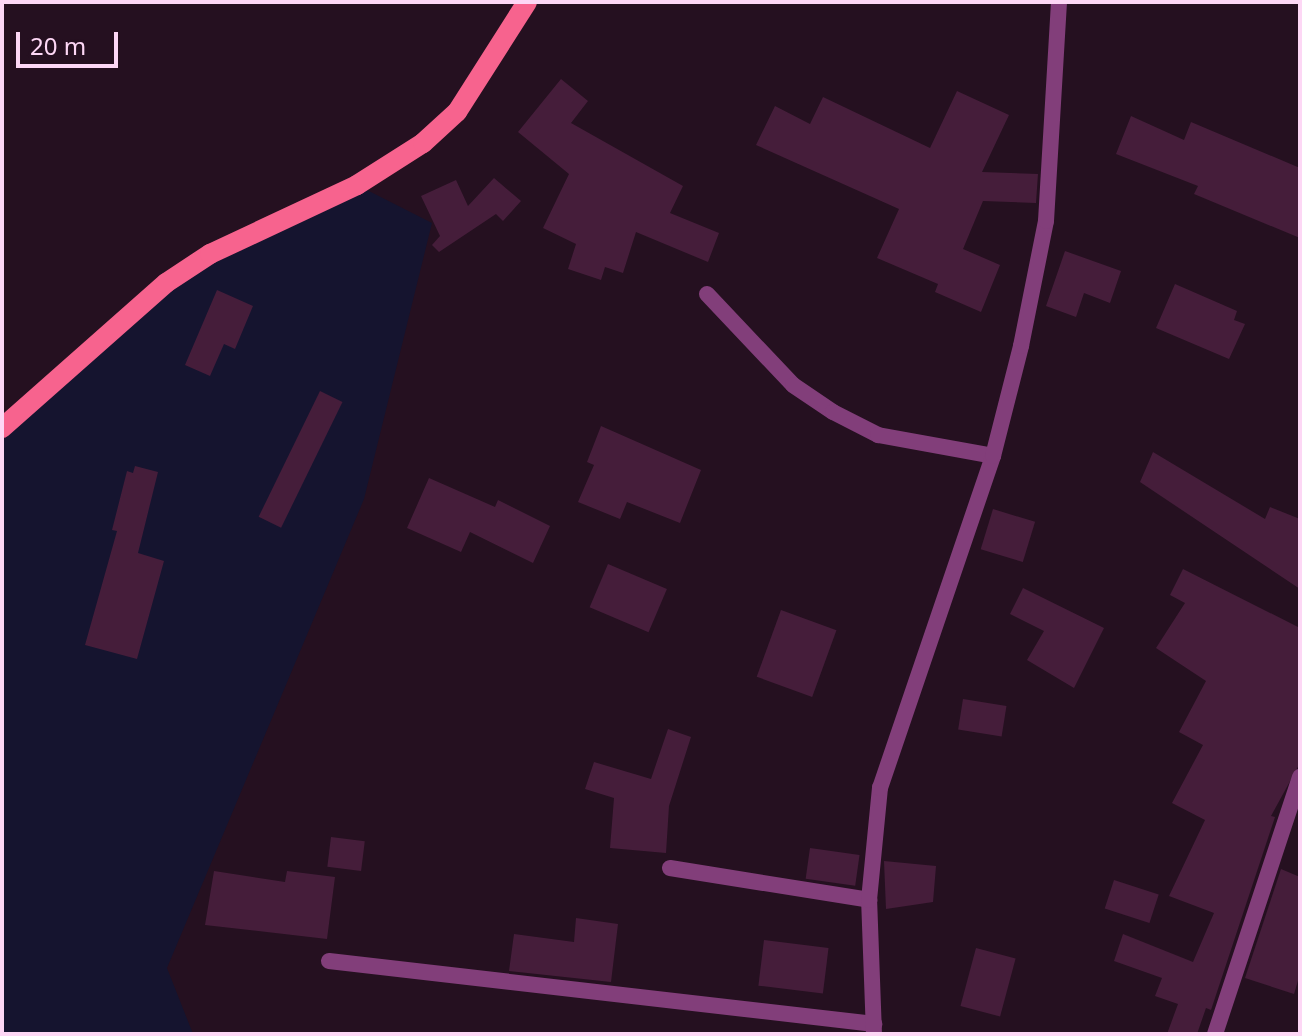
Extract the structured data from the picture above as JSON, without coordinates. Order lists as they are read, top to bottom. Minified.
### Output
{"scale_bar":"20 m"}
